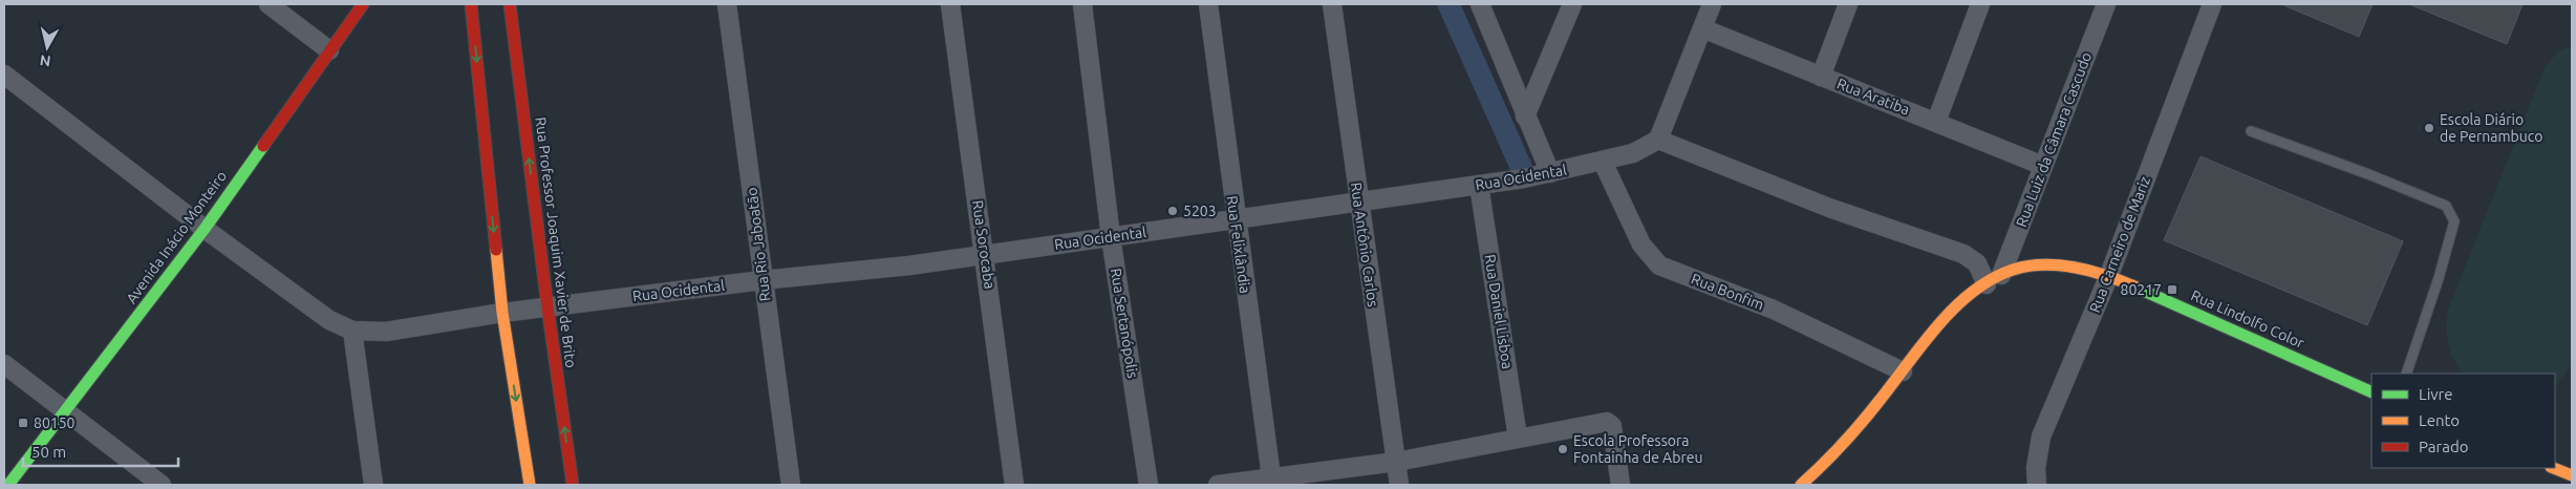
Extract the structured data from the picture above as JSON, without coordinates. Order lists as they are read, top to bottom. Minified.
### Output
{"streets":{"street":["Rua Aratiba","Rua Luiz da Câmara Cascudo","Rua Ocidental","Avenida Inácio Monteiro","Rua Professor Joaquim Xavier de Brito","Rua Rio Jaboatão","Rua Sorocaba","Rua Felixlândia","Rua Antônio Carlos","Rua Carneiro de Mariz","Rua Bonfim","Rua Daniel Lisboa","Rua Lindolfo Color","Rua Sertanópolis"]},"crossings":[["Rua Aratiba","Rua Luiz da Câmara Cascudo"],["Rua Luiz da Câmara Cascudo","Rua Lindolfo Color"],["Rua Ocidental","Avenida Inácio Monteiro"],["Rua Ocidental","Rua Professor Joaquim Xavier de Brito"],["Rua Ocidental","Rua Rio Jaboatão"],["Rua Ocidental","Rua Sorocaba"],["Rua Ocidental","Rua Felixlândia"],["Rua Ocidental","Rua Antônio Carlos"],["Rua Ocidental","Rua Bonfim"],["Rua Ocidental","Rua Daniel Lisboa"],["Rua Ocidental","Rua Sertanópolis"],["Rua Carneiro de Mariz","Rua Lindolfo Color"],["Rua Bonfim","Rua Lindolfo Color"]],"places":{"other":["Escola Diário de Pernambuco","5203","Escola Professora Fontainha de Abreu"],"transit":["80217","80150"]},"legend":["Livre","Lento","Parado"],"scale_bar":"50 m","north":"bottom"}
